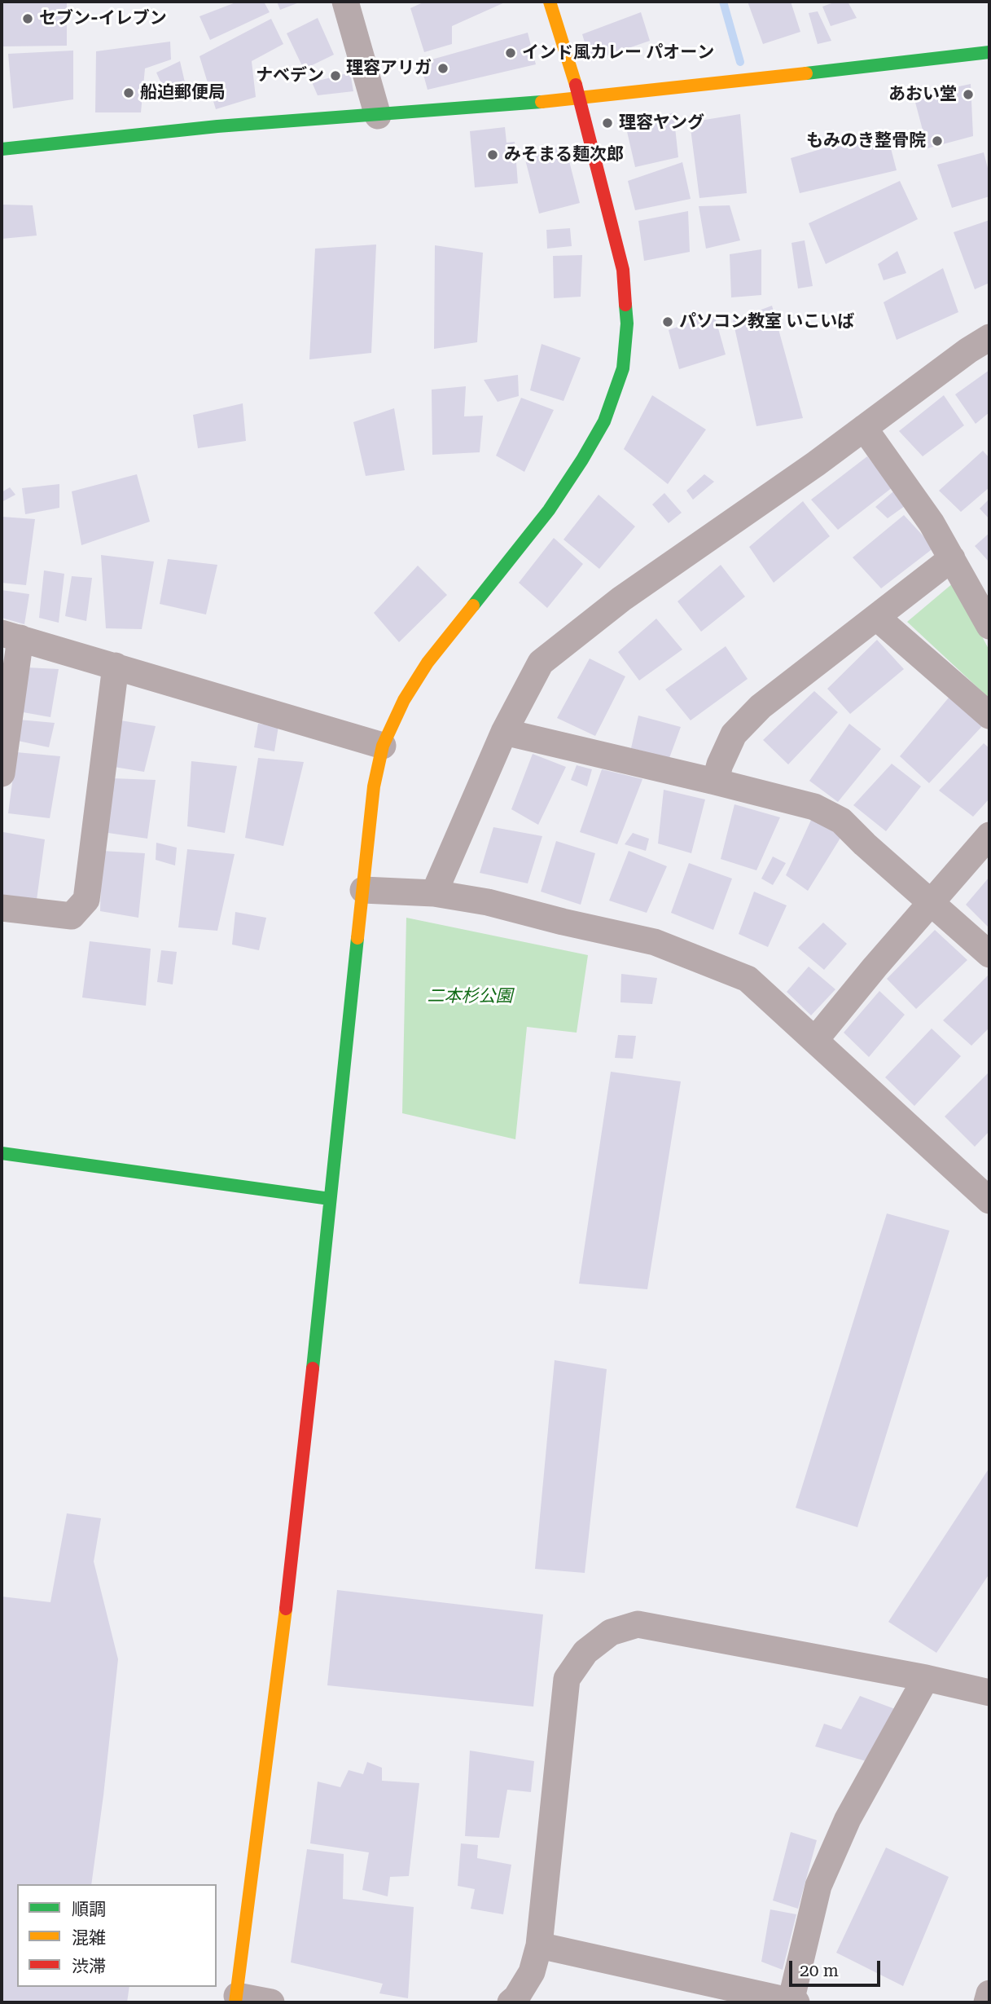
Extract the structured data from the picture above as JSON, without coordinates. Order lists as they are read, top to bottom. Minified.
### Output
{"parks":["二本杉公園"],"places":["セブン-イレブン","インド風カレー パオーン","理容アリガ","ナベデン","船迫郵便局","あおい堂","理容ヤング","もみのき整骨院","みそまる麺次郎","パソコン教室 いこいば"],"legend":["順調","混雑","渋滞"],"scale_bar":"20 m"}
